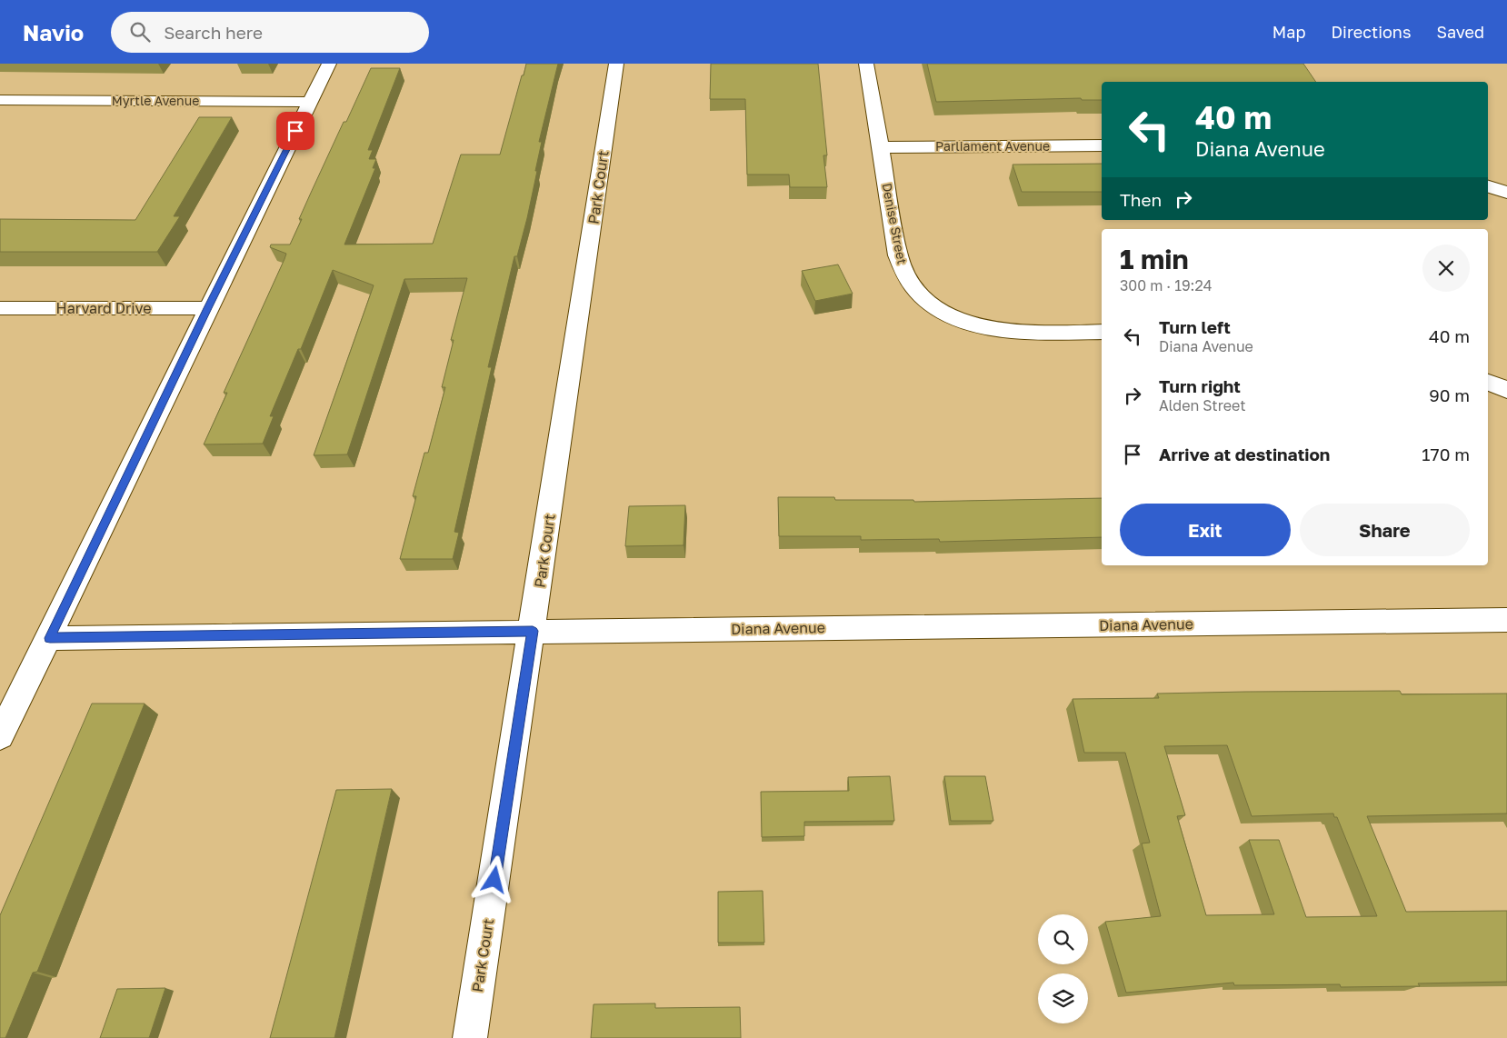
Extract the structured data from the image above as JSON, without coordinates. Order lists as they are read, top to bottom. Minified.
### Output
{"streets":{"street":["Myrtle Avenue","Parliament Avenue","Park Court","Denise Street","Harvard Drive","Diana Avenue"]},"crossings":[["Parliament Avenue","Denise Street"],["Park Court","Diana Avenue"]],"page":{"header":"Navio","search":"Search here","nav":["Map","Directions","Saved"],"turn":["40 m","Diana Avenue"],"then":"Then","heading":["1 min","300 m · 19:24"],"list":[{"name":"Turn left","note":"Diana Avenue","value":"40 m"},{"name":"Turn right","note":"Alden Street","value":"90 m"},{"name":"Arrive at destination","value":"170 m"}],"buttons":["Exit","Share"]}}
